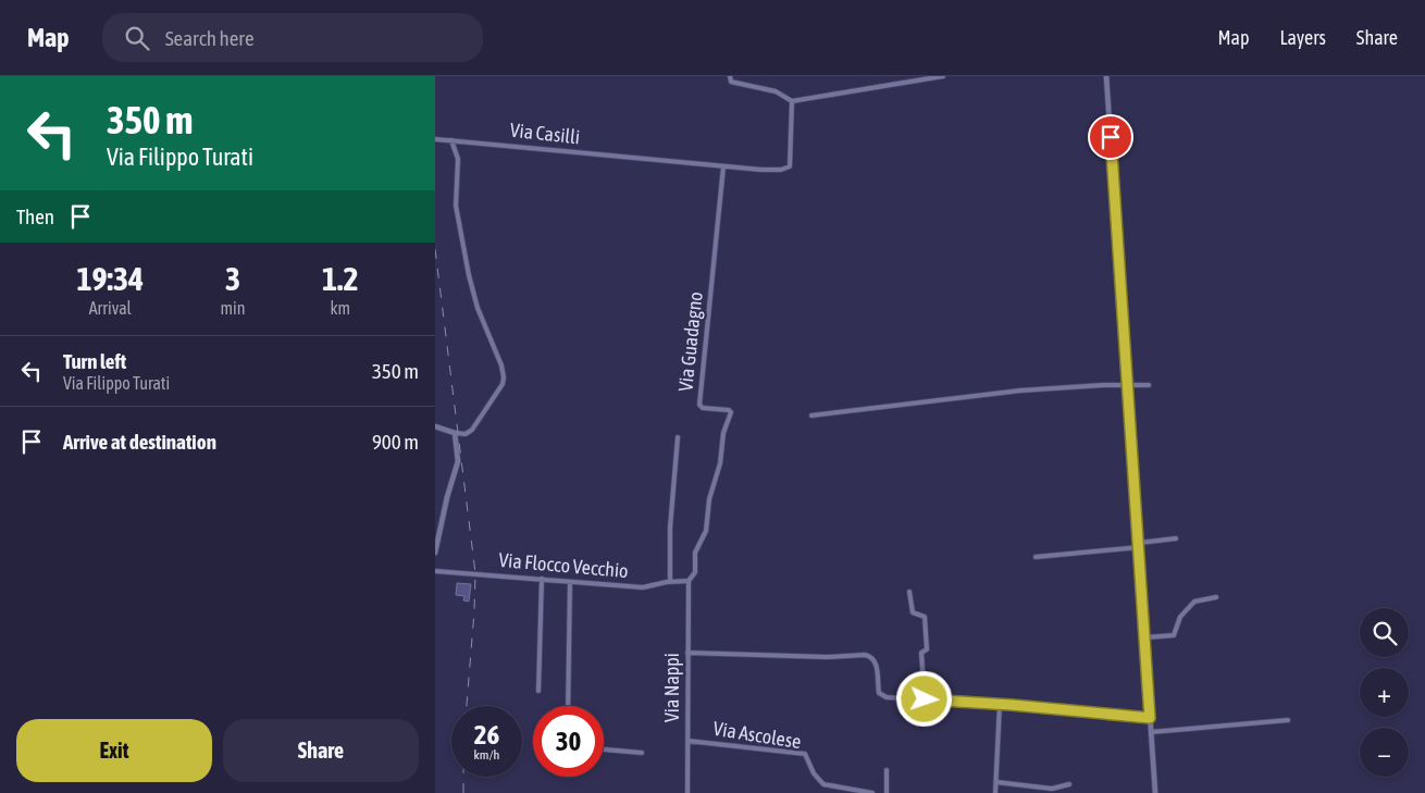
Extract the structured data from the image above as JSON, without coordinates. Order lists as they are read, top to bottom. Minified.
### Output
{"streets":{"street":["Via Casilli","Via Guadagno","Via Flocco Vecchio","Via Nappi","Via Ascolese"]},"crossings":[["Via Casilli","Via Guadagno"],["Via Guadagno","Via Flocco Vecchio"],["Via Guadagno","Via Nappi"],["Via Flocco Vecchio","Via Nappi"],["Via Nappi","Via Ascolese"]],"page":{"header":"Map","search":"Search here","nav":["Map","Layers","Share"],"turn":["350 m","Via Filippo Turati"],"then":"Then","eta":["19:34","Arrival","3","min","1.2","km"],"list":[{"name":"Turn left","note":"Via Filippo Turati","value":"350 m"},{"name":"Arrive at destination","value":"900 m"}],"map_buttons":["+","−"],"speed":"26 km/h","limit":"30","buttons":["Exit","Share"]}}
